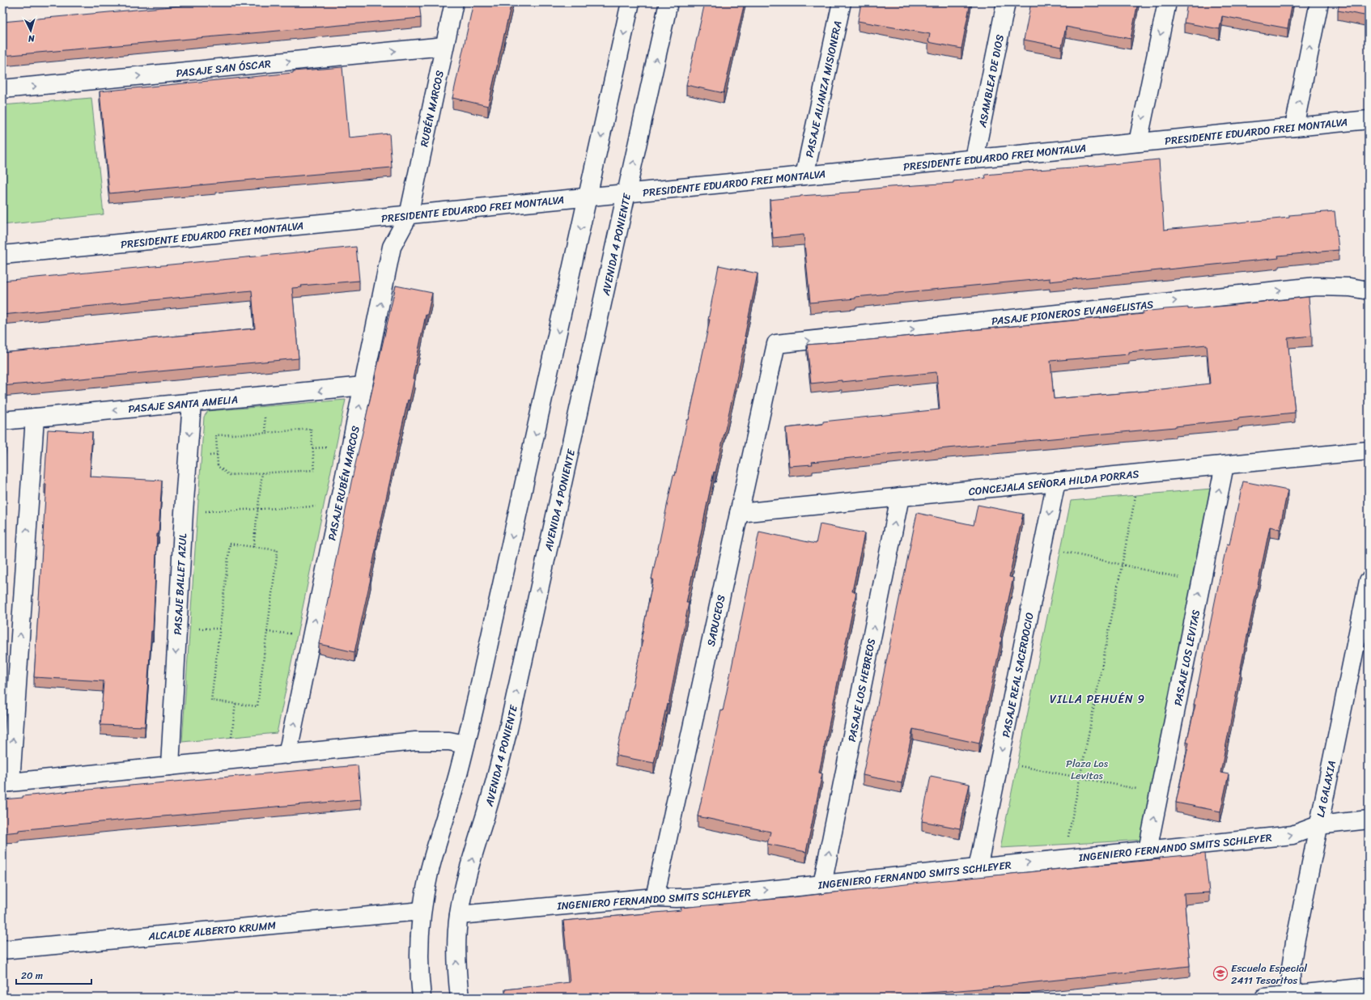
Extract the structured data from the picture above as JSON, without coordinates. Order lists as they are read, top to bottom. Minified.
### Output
{"streets":{"street":["PASAJE SAN ÓSCAR","ASAMBLEA DE DIOS","PASAJE ALIANZA MISIONERA","RUBÉN MARCOS","PRESIDENTE EDUARDO FREI MONTALVA","AVENIDA 4 PONIENTE","PASAJE PIONEROS EVANGELISTAS","PASAJE SANTA AMELIA","CONCEJALA SEÑORA HILDA PORRAS","PASAJE RUBÉN MARCOS","PASAJE BALLET AZUL","SADUCEOS","PASAJE LOS LEVITAS","PASAJE REAL SACERDOCIO","PASAJE LOS HEBREOS","LA GALAXIA","INGENIERO FERNANDO SMITS SCHLEYER","ALCALDE ALBERTO KRUMM"]},"crossings":[["PASAJE SAN ÓSCAR","RUBÉN MARCOS"],["ASAMBLEA DE DIOS","PRESIDENTE EDUARDO FREI MONTALVA"],["PASAJE ALIANZA MISIONERA","PRESIDENTE EDUARDO FREI MONTALVA"],["RUBÉN MARCOS","PRESIDENTE EDUARDO FREI MONTALVA"],["RUBÉN MARCOS","PASAJE RUBÉN MARCOS"],["PRESIDENTE EDUARDO FREI MONTALVA","AVENIDA 4 PONIENTE"],["PRESIDENTE EDUARDO FREI MONTALVA","PASAJE RUBÉN MARCOS"],["AVENIDA 4 PONIENTE","INGENIERO FERNANDO SMITS SCHLEYER"],["PASAJE PIONEROS EVANGELISTAS","SADUCEOS"],["PASAJE SANTA AMELIA","PASAJE RUBÉN MARCOS"],["PASAJE SANTA AMELIA","PASAJE BALLET AZUL"],["CONCEJALA SEÑORA HILDA PORRAS","SADUCEOS"],["CONCEJALA SEÑORA HILDA PORRAS","PASAJE LOS LEVITAS"],["CONCEJALA SEÑORA HILDA PORRAS","PASAJE REAL SACERDOCIO"],["CONCEJALA SEÑORA HILDA PORRAS","PASAJE LOS HEBREOS"],["SADUCEOS","INGENIERO FERNANDO SMITS SCHLEYER"],["PASAJE LOS LEVITAS","INGENIERO FERNANDO SMITS SCHLEYER"],["PASAJE REAL SACERDOCIO","INGENIERO FERNANDO SMITS SCHLEYER"],["PASAJE LOS HEBREOS","INGENIERO FERNANDO SMITS SCHLEYER"],["LA GALAXIA","INGENIERO FERNANDO SMITS SCHLEYER"]],"one_way":["PASAJE SAN ÓSCAR","PASAJE PIONEROS EVANGELISTAS","PASAJE SANTA AMELIA","PASAJE RUBÉN MARCOS","PASAJE LOS LEVITAS","PASAJE REAL SACERDOCIO","PASAJE LOS HEBREOS","INGENIERO FERNANDO SMITS SCHLEYER"],"districts":["VILLA PEHUÉN 9"],"parks":["Plaza Los Levitas"],"places":{"school or university":["Escuela Especial 2411 Tesoritos"]},"scale_bar":"20 m","north":"bottom"}
